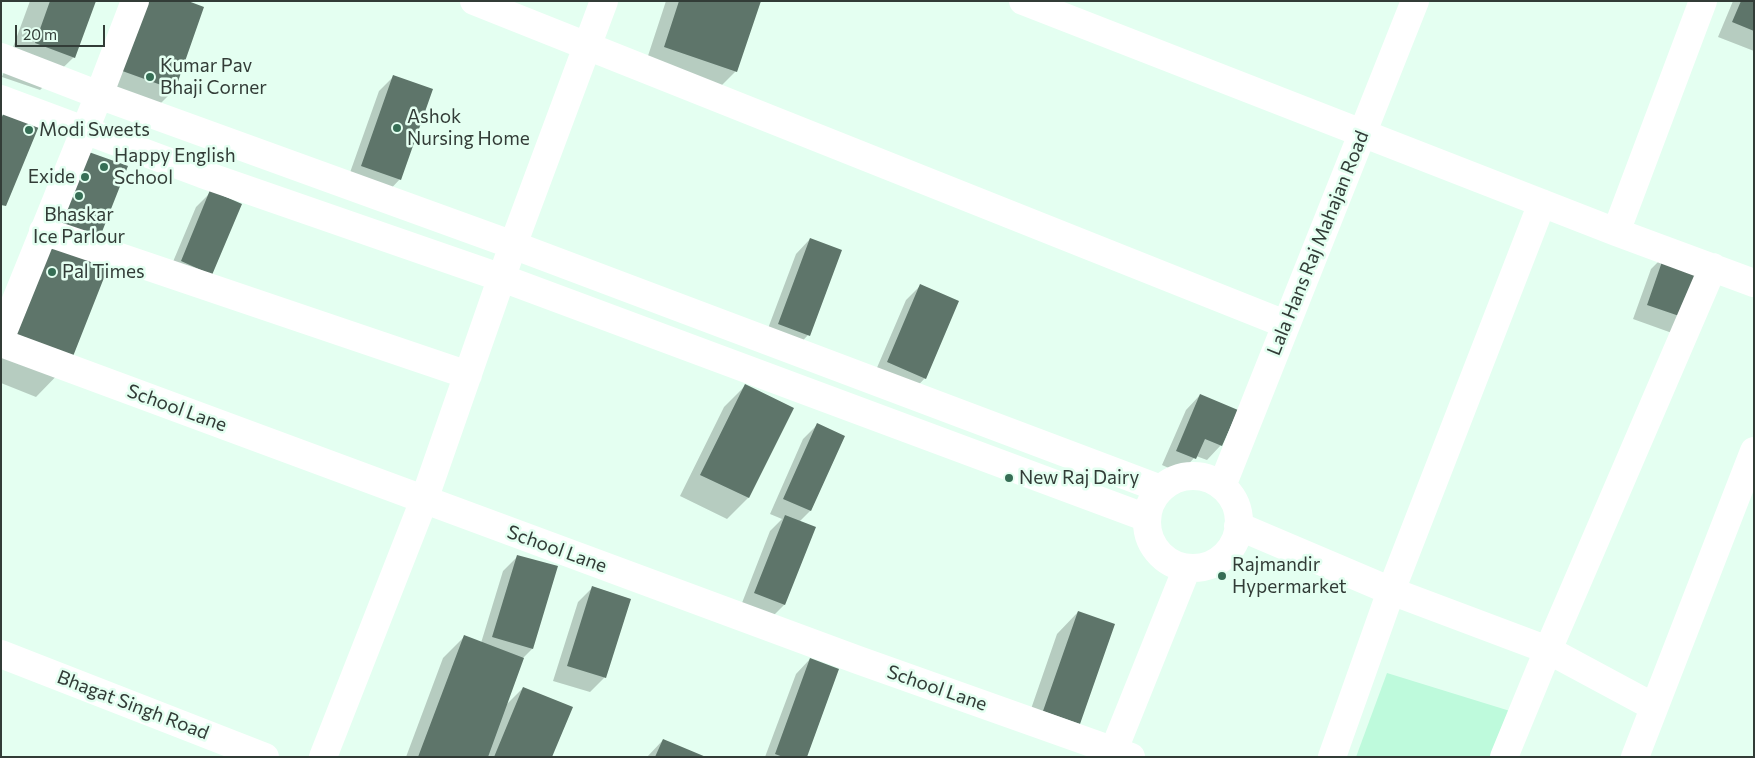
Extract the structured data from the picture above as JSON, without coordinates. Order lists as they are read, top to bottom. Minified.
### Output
{"streets":{"street":["Lala Hans Raj Mahajan Road","School Lane","Bhagat Singh Road"]},"places":["Kumar Pav Bhaji Corner","Ashok Nursing Home","Modi Sweets","Happy English School","Exide","Bhaskar Ice Parlour","Pal Times","New Raj Dairy","Rajmandir Hypermarket"],"scale_bar":"20 m"}
